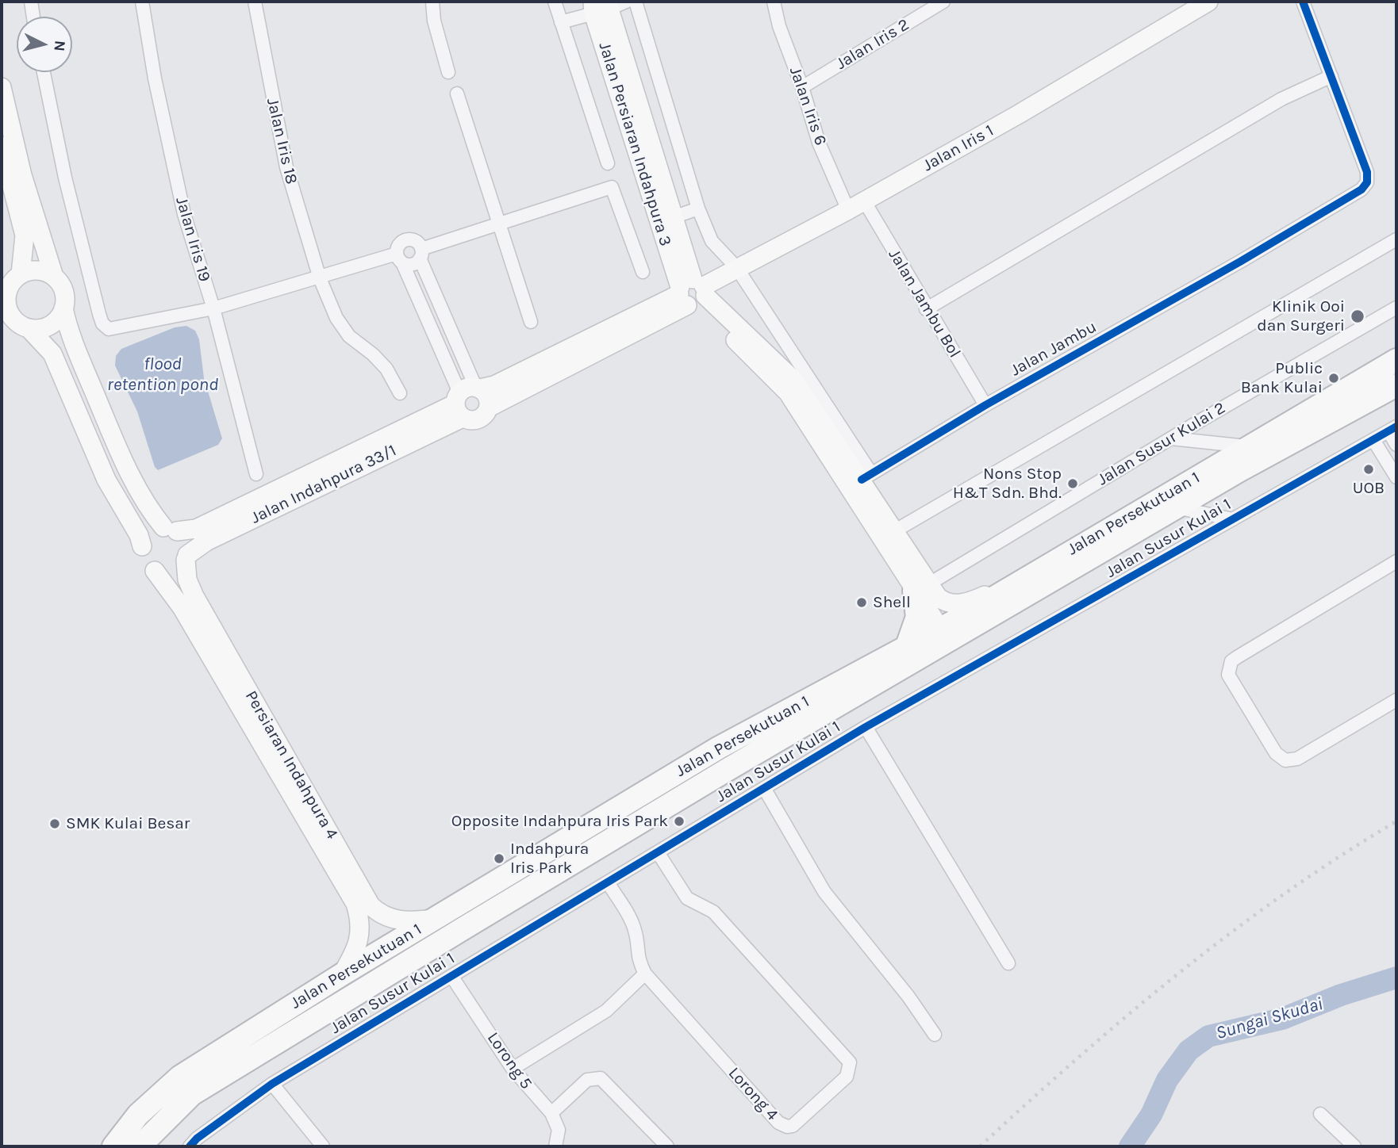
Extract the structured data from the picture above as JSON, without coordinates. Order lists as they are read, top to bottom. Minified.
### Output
{"streets":{"highway":["Jalan Persekutuan 1"],"street":["Jalan Iris 2","Jalan Iris 6","Jalan Iris 18","Jalan Persiaran Indahpura 3","Jalan Iris 1","Jalan Iris 19","Jalan Jambu Bol","Jalan Jambu","Jalan Susur Kulai 2","Jalan Indahpura 33/1","Jalan Susur Kulai 1","Persiaran Indahpura 4","Lorong 5","Lorong 4"]},"crossings":[["Jalan Iris 2","Jalan Iris 6"],["Jalan Iris 6","Jalan Iris 1"],["Jalan Iris 6","Jalan Jambu Bol"],["Jalan Persiaran Indahpura 3","Jalan Iris 1"],["Jalan Persiaran Indahpura 3","Jalan Indahpura 33/1"],["Jalan Iris 1","Jalan Jambu Bol"],["Jalan Iris 1","Jalan Indahpura 33/1"],["Jalan Jambu Bol","Jalan Jambu"],["Jalan Indahpura 33/1","Persiaran Indahpura 4"],["Jalan Persekutuan 1","Persiaran Indahpura 4"],["Jalan Susur Kulai 1","Lorong 5"],["Jalan Susur Kulai 1","Lorong 4"]],"water":["flood retention pond","Sungai Skudai"],"places":["Klinik Ooi dan Surgeri","Public Bank Kulai","UOB","Nons Stop H&T Sdn. Bhd.","Shell","Opposite Indahpura Iris Park","SMK Kulai Besar","Indahpura Iris Park"],"north":"right"}
